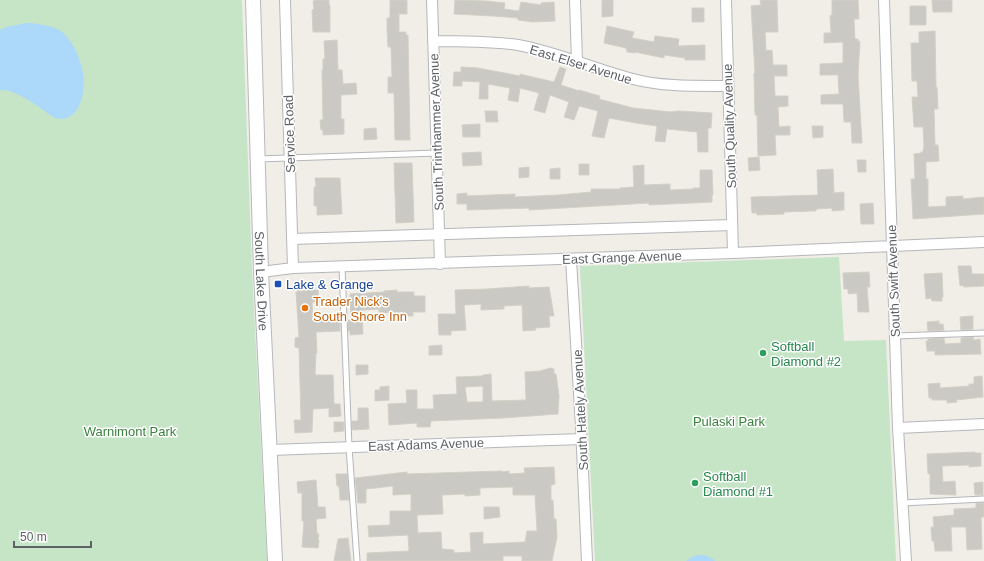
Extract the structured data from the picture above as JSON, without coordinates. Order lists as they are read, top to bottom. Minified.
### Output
{"streets":{"main road":["South Lake Drive"],"street":["East Elser Avenue","South Quality Avenue","South Trinthammer Avenue","Service Road","East Grange Avenue","South Swift Avenue","South Hately Avenue","East Adams Avenue"]},"crossings":[["East Elser Avenue","South Quality Avenue"],["East Elser Avenue","South Trinthammer Avenue"],["South Quality Avenue","East Grange Avenue"],["South Trinthammer Avenue","East Grange Avenue"],["Service Road","East Grange Avenue"],["East Grange Avenue","South Lake Drive"],["East Grange Avenue","South Swift Avenue"],["East Grange Avenue","South Hately Avenue"],["South Lake Drive","East Adams Avenue"],["South Hately Avenue","East Adams Avenue"]],"parks":["Pulaski Park","Warnimont Park"],"places":{"transit":["Lake & Grange"],"other":["Trader Nick's South Shore Inn","Softball Diamond #2","Softball Diamond #1"]},"scale_bar":"50 m"}
